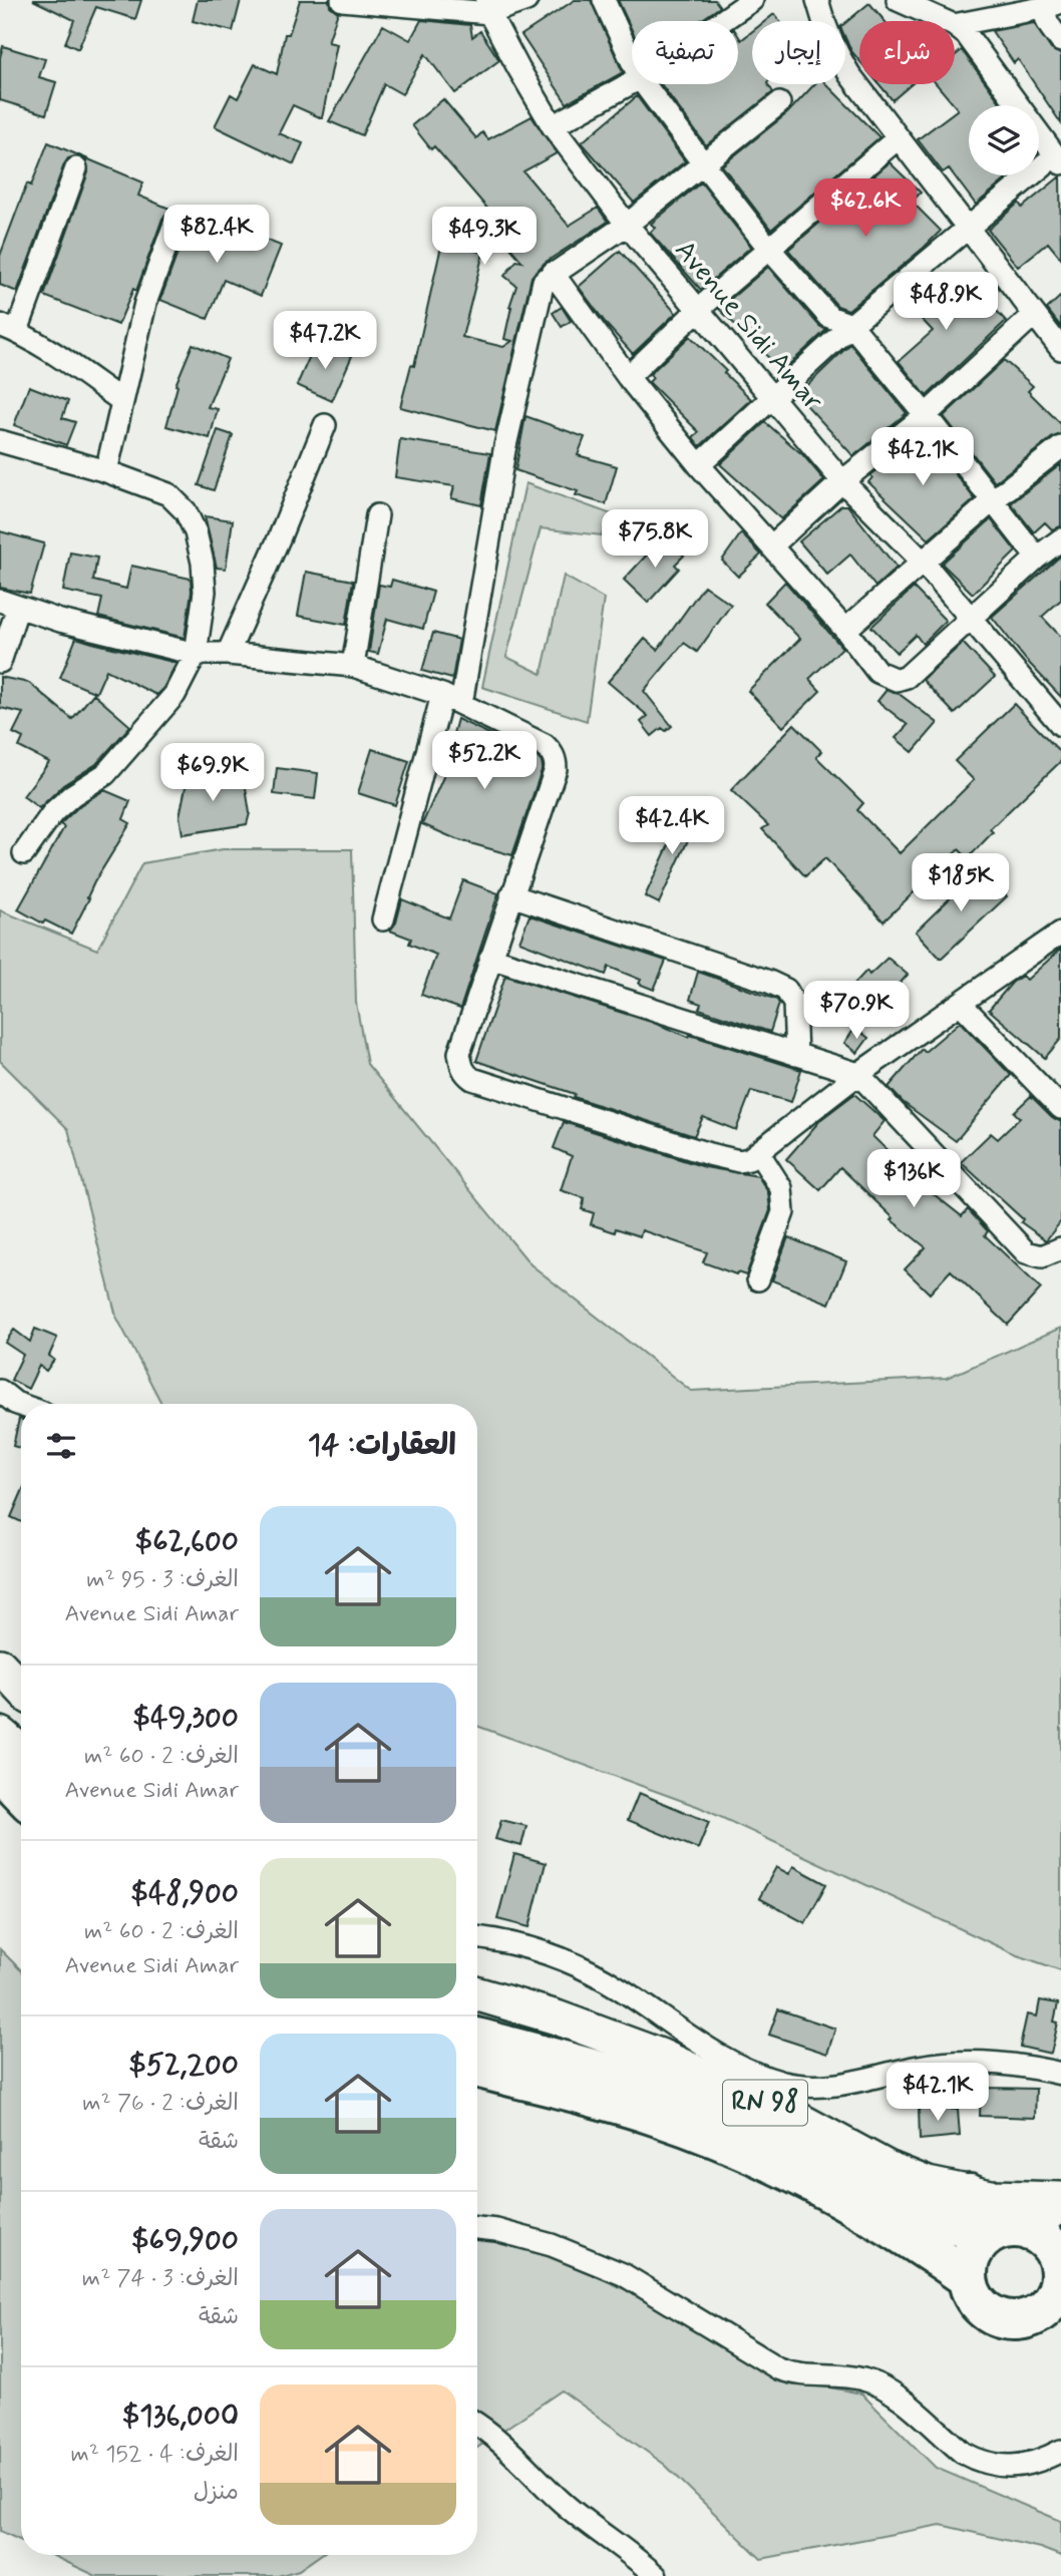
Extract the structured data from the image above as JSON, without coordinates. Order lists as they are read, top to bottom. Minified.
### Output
{"streets":{"main road":["RN 98"],"street":["Avenue Sidi Amar"]},"page":{"chip":["شراء","إيجار","تصفية"],"price":["$62.6K","$82.4K","$49.3K","$48.9K","$47.2K","$42.1K","$75.8K","$52.2K","$69.9K","$42.4K","$185K","$70.9K","$136K","$42.1K"],"heading":"العقارات: 14","list":[{"name":"$62,600","note":"الغرف: 3 · 95 m² · Avenue Sidi Amar"},{"name":"$49,300","note":"الغرف: 2 · 60 m² · Avenue Sidi Amar"},{"name":"$48,900","note":"الغرف: 2 · 60 m² · Avenue Sidi Amar"},{"name":"$52,200","note":"الغرف: 2 · 76 m² · شقة"},{"name":"$69,900","note":"الغرف: 3 · 74 m² · شقة"},{"name":"$136,000","note":"الغرف: 4 · 152 m² · منزل"}]}}
